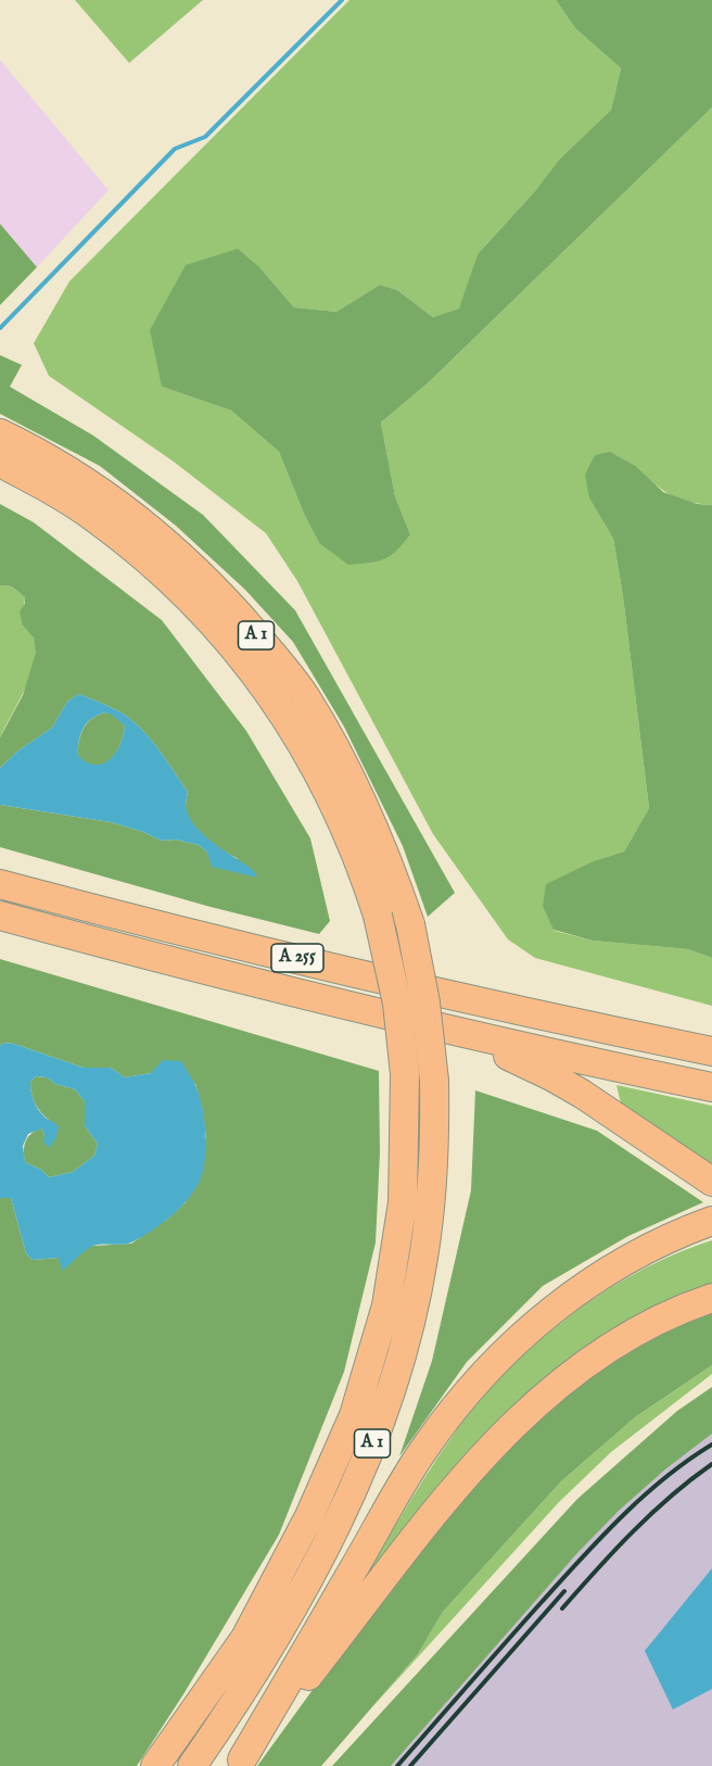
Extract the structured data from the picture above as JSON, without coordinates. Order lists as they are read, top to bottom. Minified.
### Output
{"streets":{"highway":["A 1","A 255"]}}
